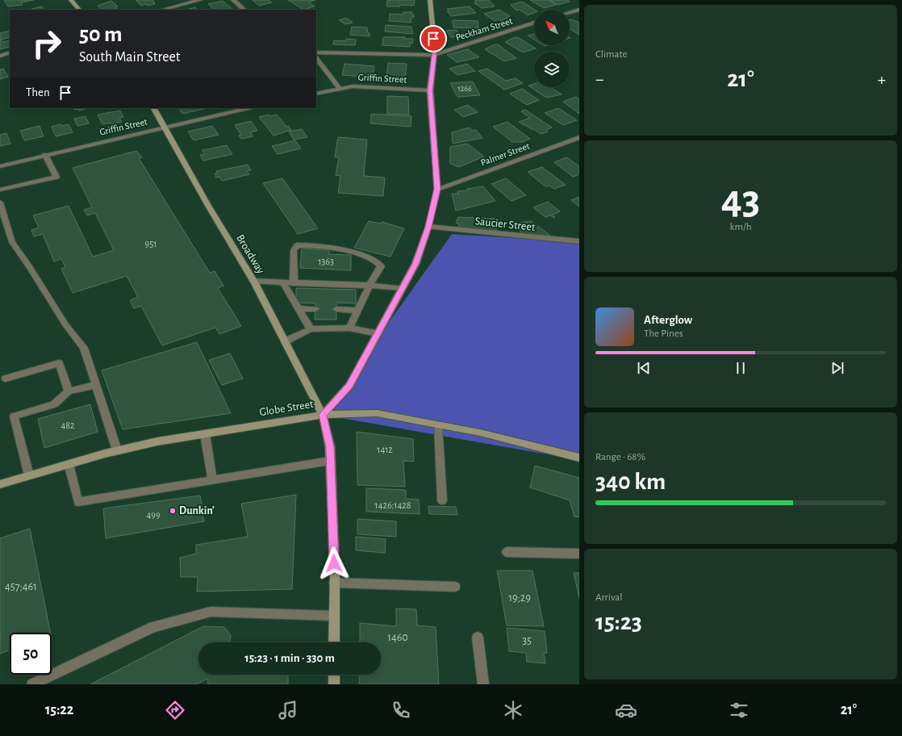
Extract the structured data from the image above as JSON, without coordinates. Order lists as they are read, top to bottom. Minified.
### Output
{"streets":{"main road":["Broadway","Globe Street"],"street":["Peckham Street","Griffin Street","Palmer Street","Saucier Street"]},"crossings":[["Griffin Street","Broadway"],["Broadway","Globe Street"]],"places":["Dunkin'"],"house_numbers":["1266","951","1363","482","1412","1426;1428","499","457;461","19;29","1460","35"],"north":"top left","page":{"tile":["Climate",["43","km/h"],["Range · 68%","340 km"],["Arrival","15:23"]],"turn":["50 m","South Main Street"],"heat":["−","21°","+"],"then":"Then","song":["Afterglow","The Pines"],"limit":"50","trip":"15:23 · 1 min · 330 m","tabs":["15:22","21°"]}}
